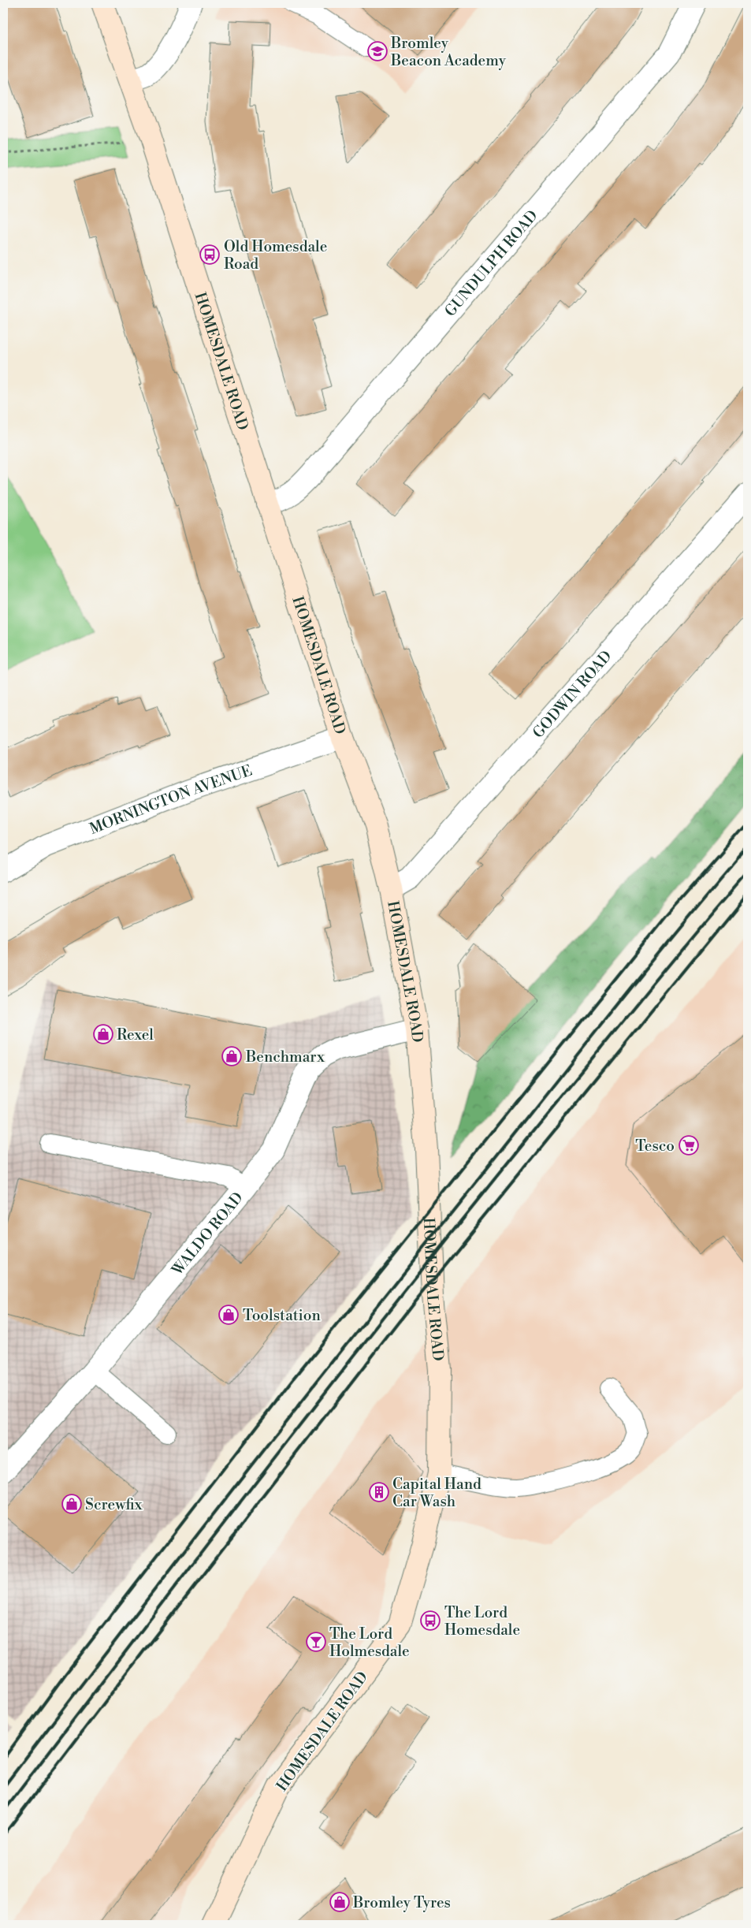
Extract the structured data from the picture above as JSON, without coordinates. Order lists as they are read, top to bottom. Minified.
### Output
{"streets":{"main road":["HOMESDALE ROAD"],"street":["GUNDULPH ROAD","GODWIN ROAD","MORNINGTON AVENUE","WALDO ROAD"]},"crossings":[["GUNDULPH ROAD","HOMESDALE ROAD"],["HOMESDALE ROAD","GODWIN ROAD"],["HOMESDALE ROAD","MORNINGTON AVENUE"],["HOMESDALE ROAD","WALDO ROAD"]],"places":{"school or university":["Bromley Beacon Academy"],"bus stop":["Old Homesdale Road","The Lord Homesdale"],"shop":["Rexel","Benchmarx","Toolstation","Screwfix","Bromley Tyres"],"supermarket":["Tesco"],"building":["Capital Hand Car Wash"],"bar":["The Lord Holmesdale"]}}
